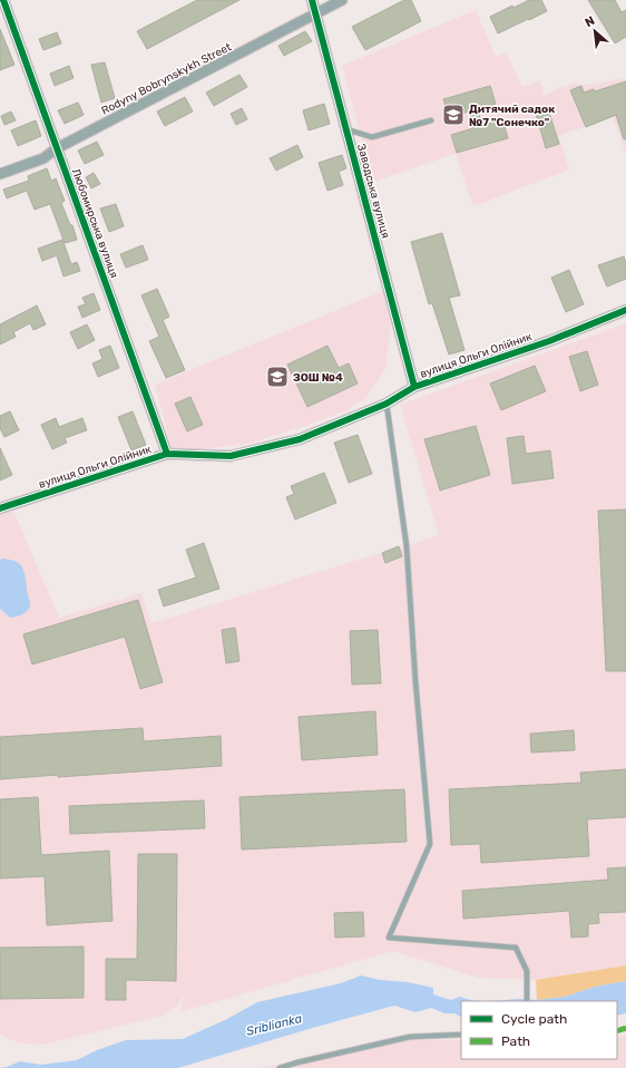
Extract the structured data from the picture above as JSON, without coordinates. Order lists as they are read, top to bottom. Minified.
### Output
{"streets":{"street":["Rodyny Bobrynskykh Street","Заводська вулиця","Любомирська вулиця","вулиця Ольги Олійник"]},"crossings":[["Rodyny Bobrynskykh Street","Заводська вулиця"],["Rodyny Bobrynskykh Street","Любомирська вулиця"],["Заводська вулиця","вулиця Ольги Олійник"],["Любомирська вулиця","вулиця Ольги Олійник"]],"water":["Sriblianka"],"places":{"school or university":["Дитячий садок №7 \"Сонечко\"","ЗОШ №4"]},"legend":["Cycle path","Path"],"north":"top left"}
